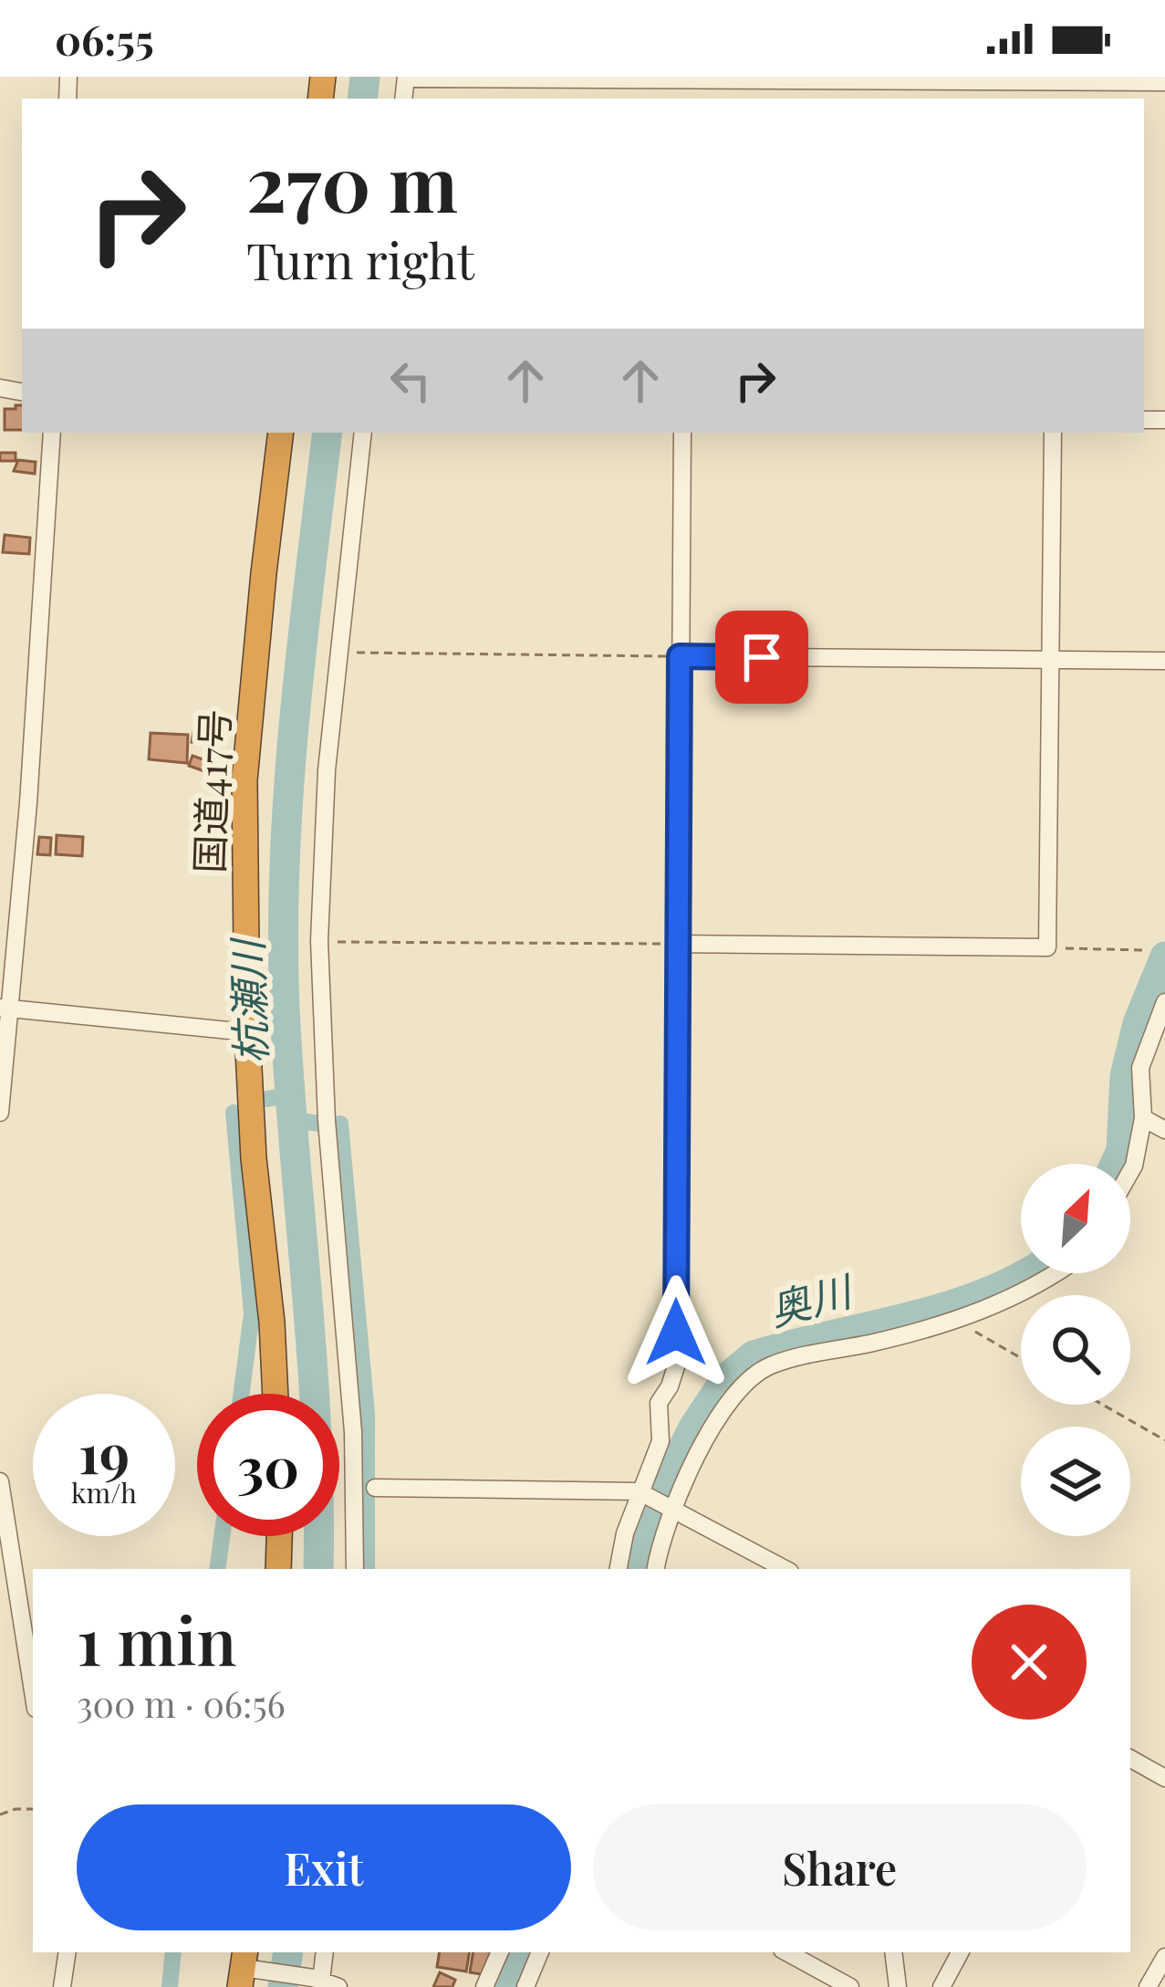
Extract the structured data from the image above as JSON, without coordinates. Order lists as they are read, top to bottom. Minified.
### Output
{"streets":{"highway":["国道417号"]},"water":["杭瀬川","奥川"],"north":"top right","page":{"status":"06:55","turn":["270 m","Turn right"],"speed":"19 km/h","limit":"30","heading":["1 min","300 m · 06:56"],"buttons":["Exit","Share"]}}
